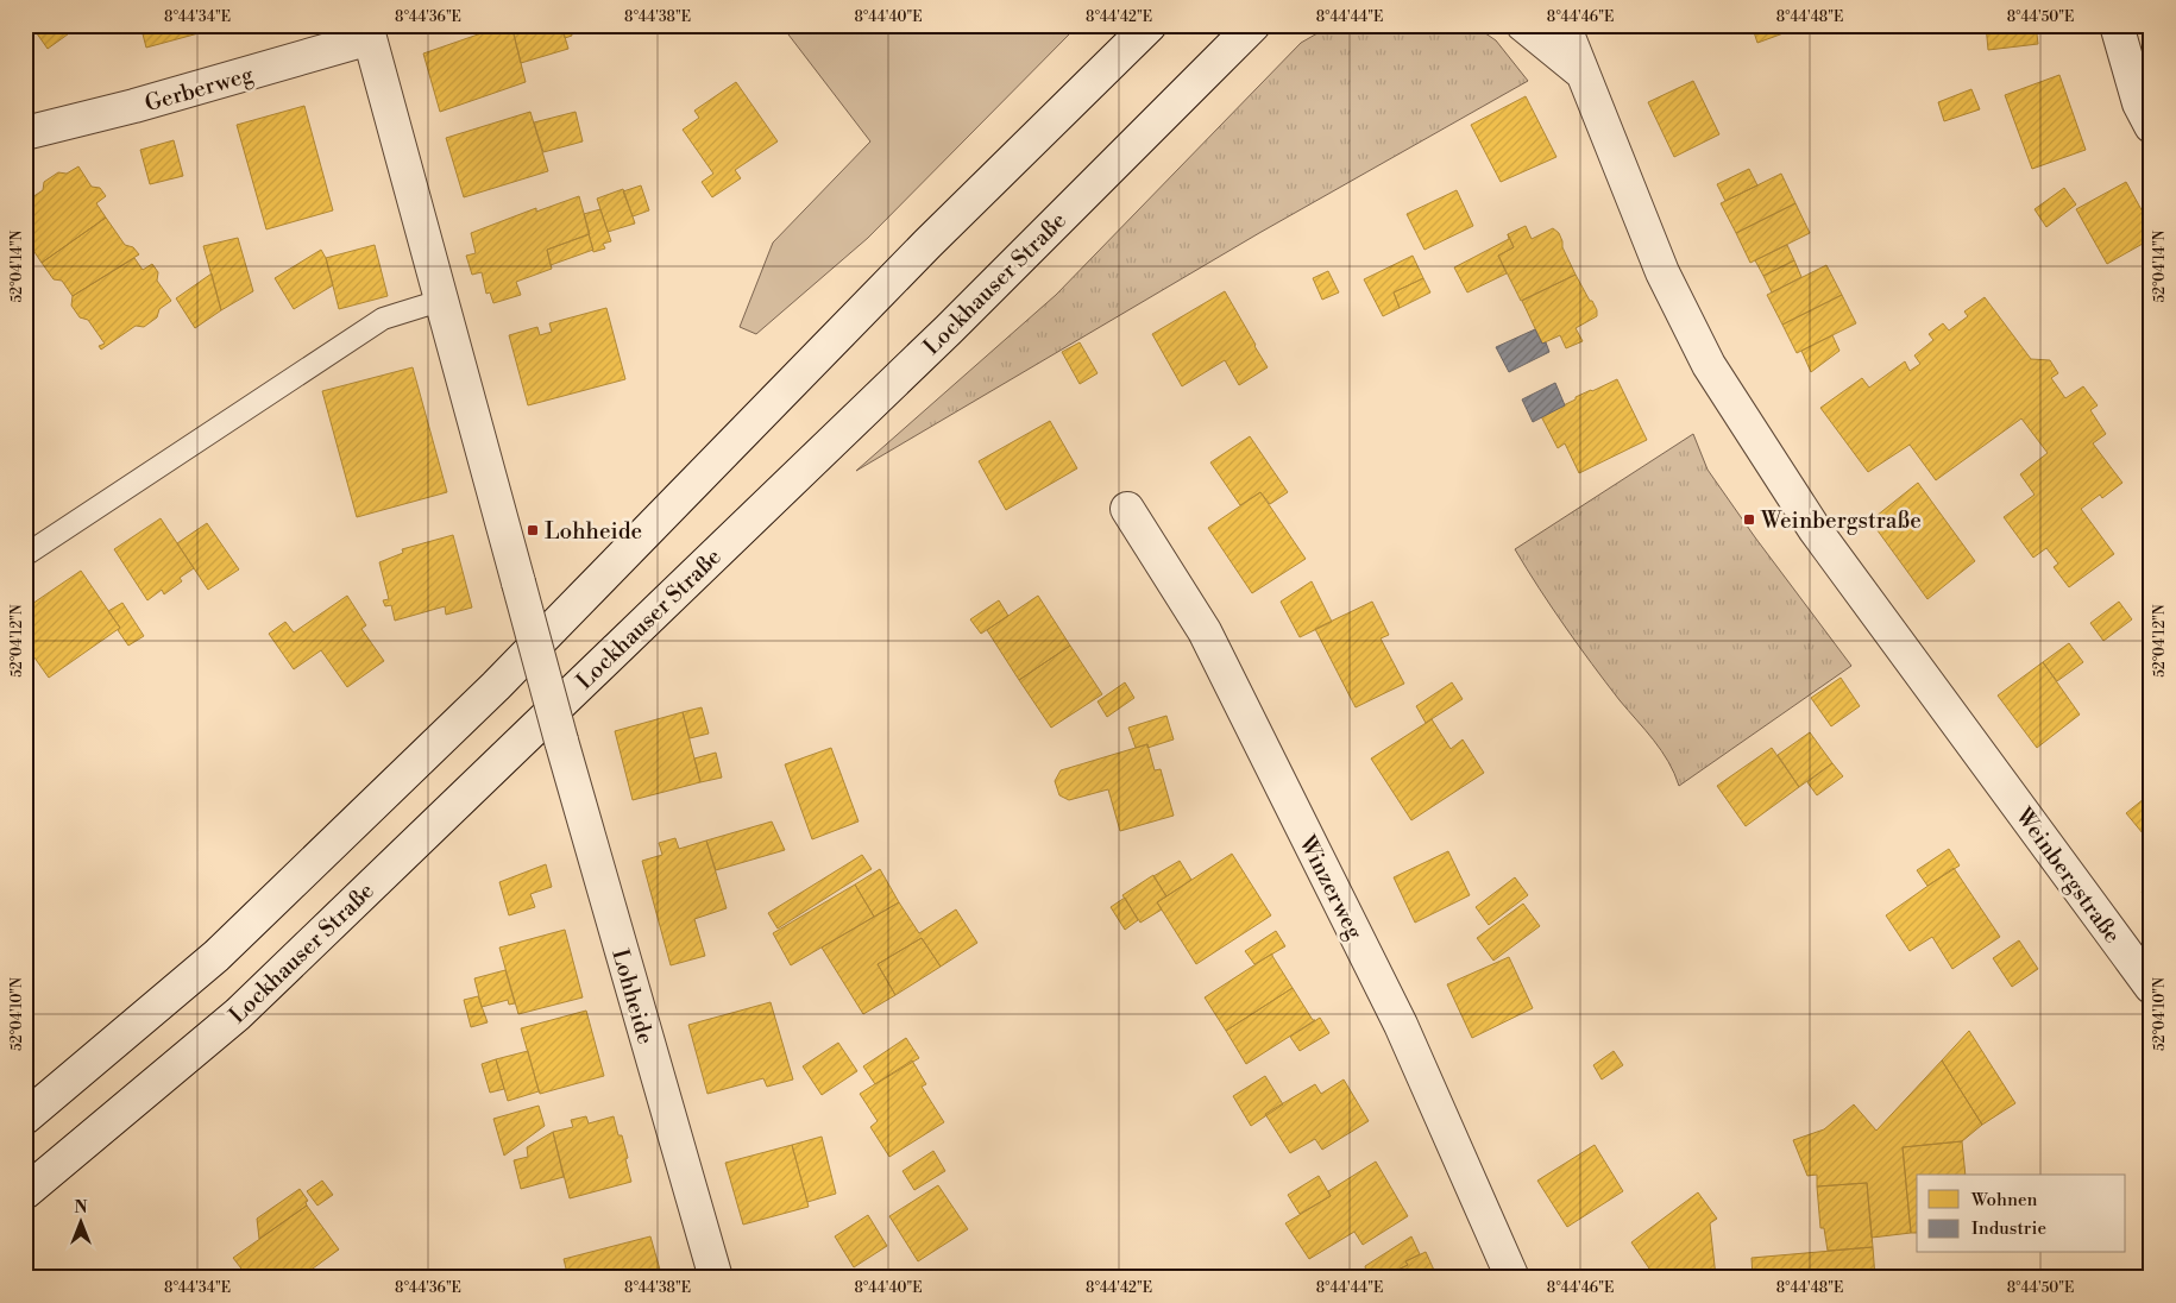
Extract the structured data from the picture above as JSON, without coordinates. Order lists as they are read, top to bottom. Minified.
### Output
{"streets":{"street":["Gerberweg","Lockhauser Straße","Weinbergstraße","Winzerweg","Lohheide"]},"crossings":[["Gerberweg","Lohheide"]],"places":{"transit":["Weinbergstraße","Lohheide"]},"legend":["Wohnen","Industrie"],"north":"top","coordinates":["8°44'34\"E","8°44'36\"E","8°44'38\"E","8°44'40\"E","8°44'42\"E","8°44'44\"E","8°44'46\"E","8°44'48\"E","8°44'50\"E","52°04'14\"N","52°04'12\"N","52°04'10\"N"]}
